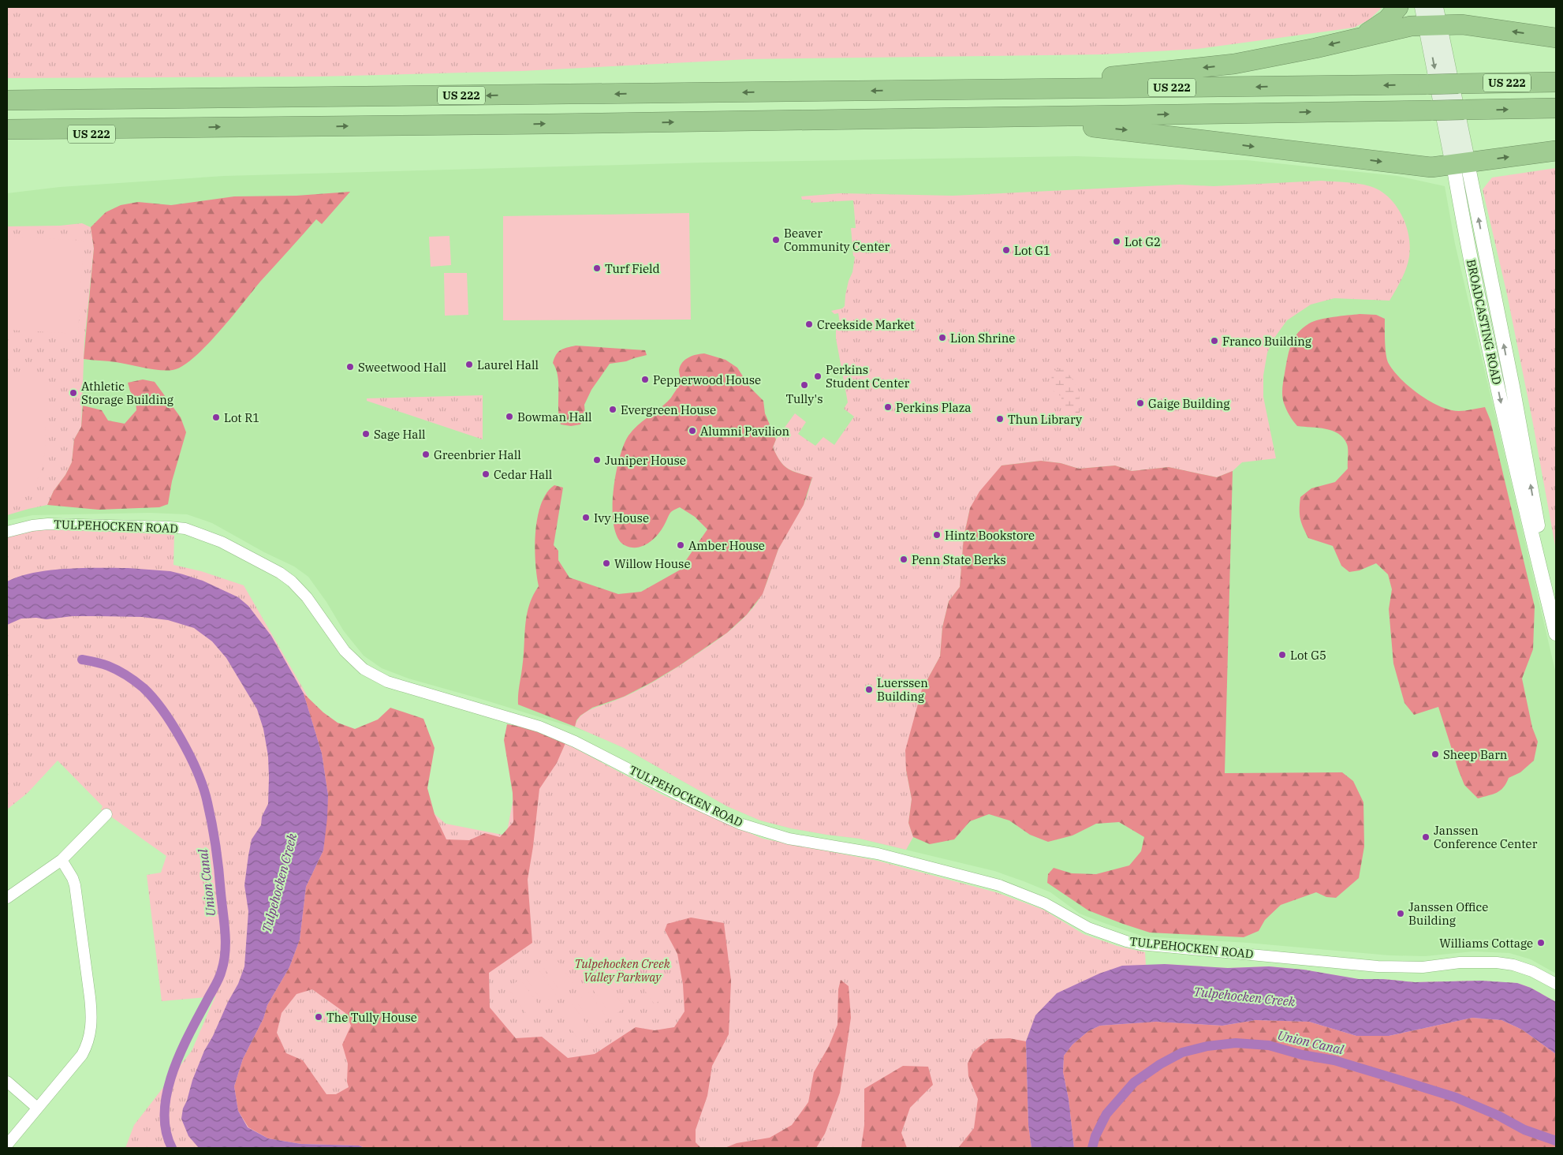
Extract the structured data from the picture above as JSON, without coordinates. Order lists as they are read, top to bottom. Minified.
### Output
{"streets":{"highway":["US 222"],"main road":["BROADCASTING ROAD"],"street":["TULPEHOCKEN ROAD"]},"water":["Union Canal","Tulpehocken Creek"],"parks":["Tulpehocken Creek Valley Parkway"],"places":["Beaver Community Center","Lot G2","Lot G1","Turf Field","Creekside Market","Lion Shrine","Franco Building","Laurel Hall","Sweetwood Hall","Perkins Student Center","Pepperwood House","Tully's","Athletic Storage Building","Gaige Building","Perkins Plaza","Evergreen House","Bowman Hall","Lot R1","Thun Library","Alumni Pavilion","Sage Hall","Greenbrier Hall","Juniper House","Cedar Hall","Ivy House","Hintz Bookstore","Amber House","Penn State Berks","Willow House","Lot G5","Luerssen Building","Sheep Barn","Janssen Conference Center","Janssen Office Building","Williams Cottage","The Tully House"]}
